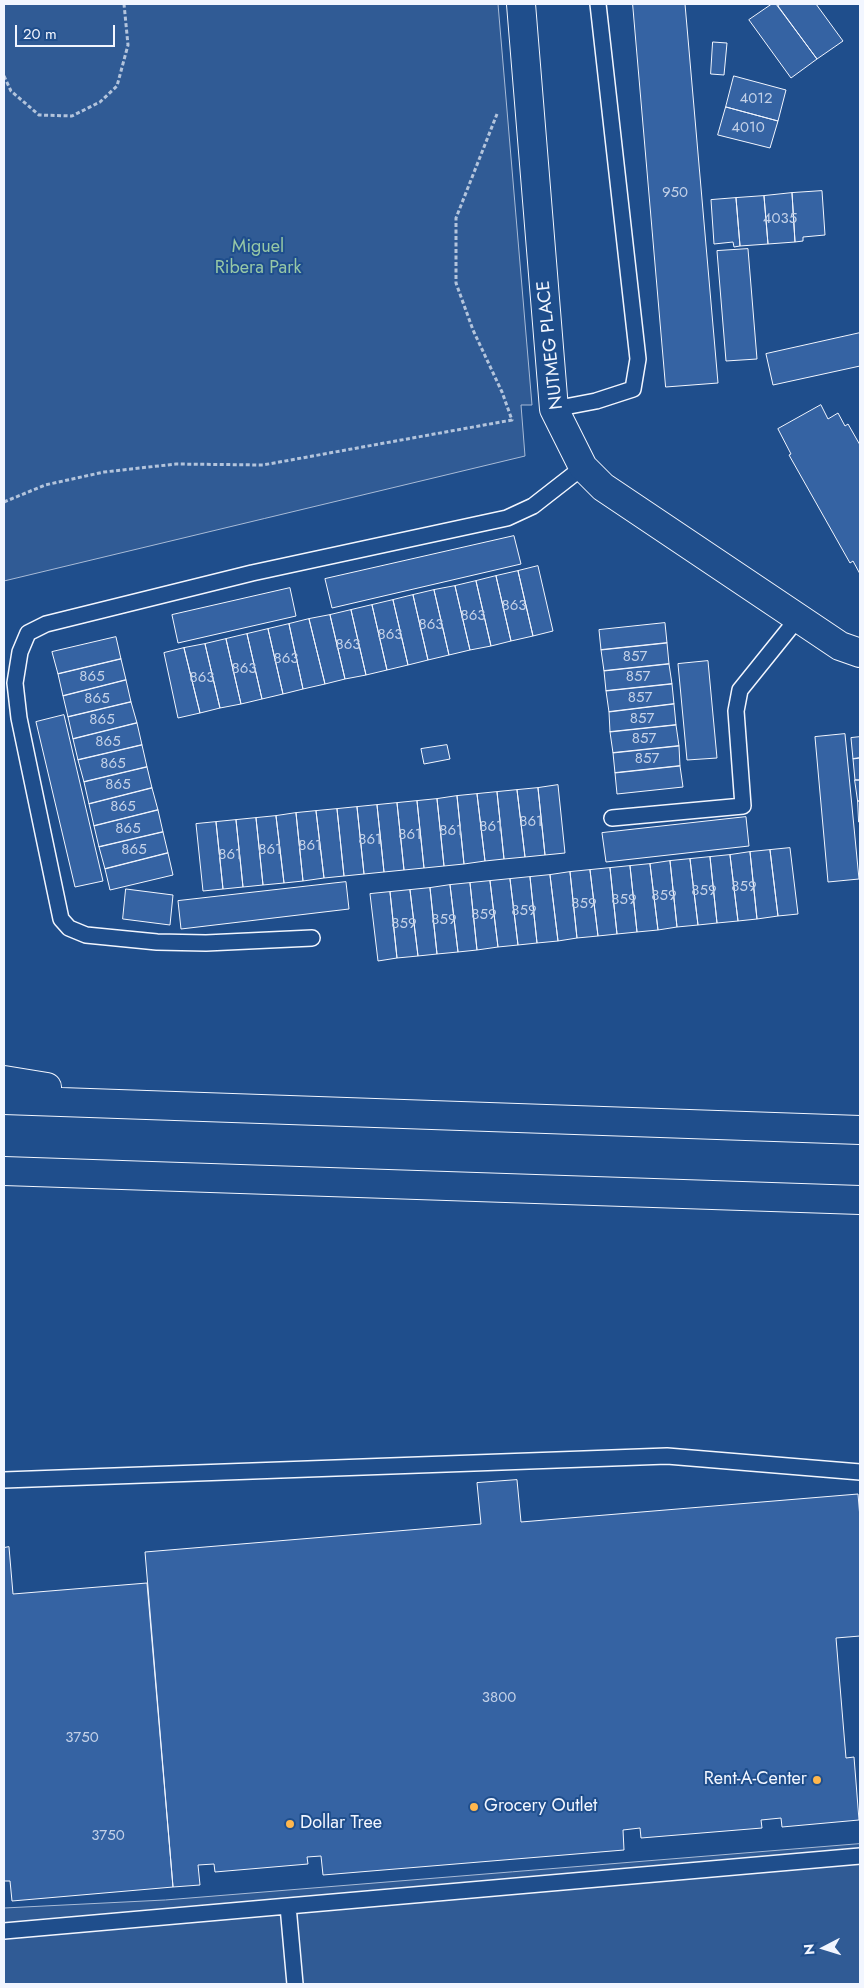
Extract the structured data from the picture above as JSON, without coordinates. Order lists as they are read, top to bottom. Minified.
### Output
{"streets":{"main road":["NUTMEG PLACE"]},"parks":["Miguel Ribera Park"],"places":["Rent-A-Center","Grocery Outlet","Dollar Tree"],"house_numbers":["4012","4010","950","4035","863","863","863","863","863","857","863","863","865","857","863","857","865","857","865","857","865","857","865","865","865","861","861","865","861","861","861","861","865","861","861","859","859","859","859","859","859","859","859","859","3800","3750","3750"],"scale_bar":"20 m","north":"left"}
